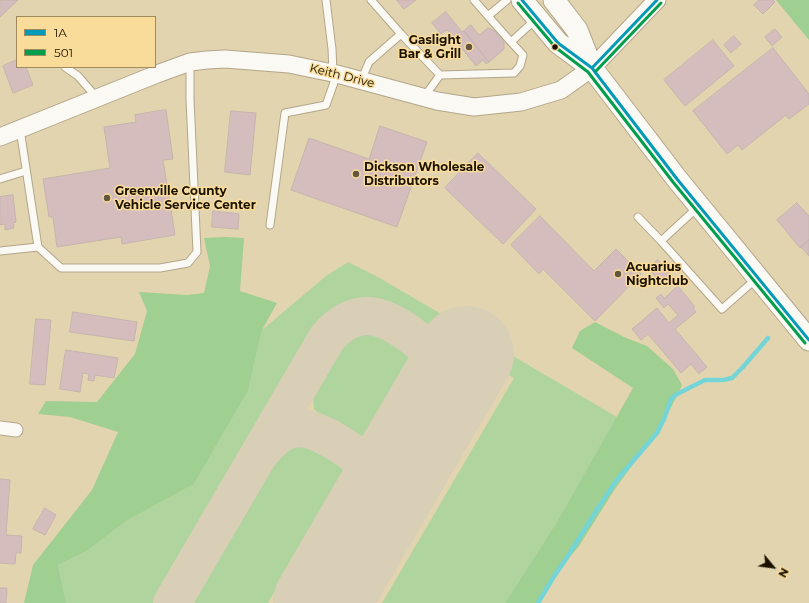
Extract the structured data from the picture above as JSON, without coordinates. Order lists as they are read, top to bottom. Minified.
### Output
{"streets":{"street":["Keith Drive"]},"places":["Gaslight Bar & Grill","Dickson Wholesale Distributors","Greenville County Vehicle Service Center","Acuarius Nightclub"],"lines":["transit line 1A","transit line 501"],"legend":["1A","501"],"north":"bottom right"}
